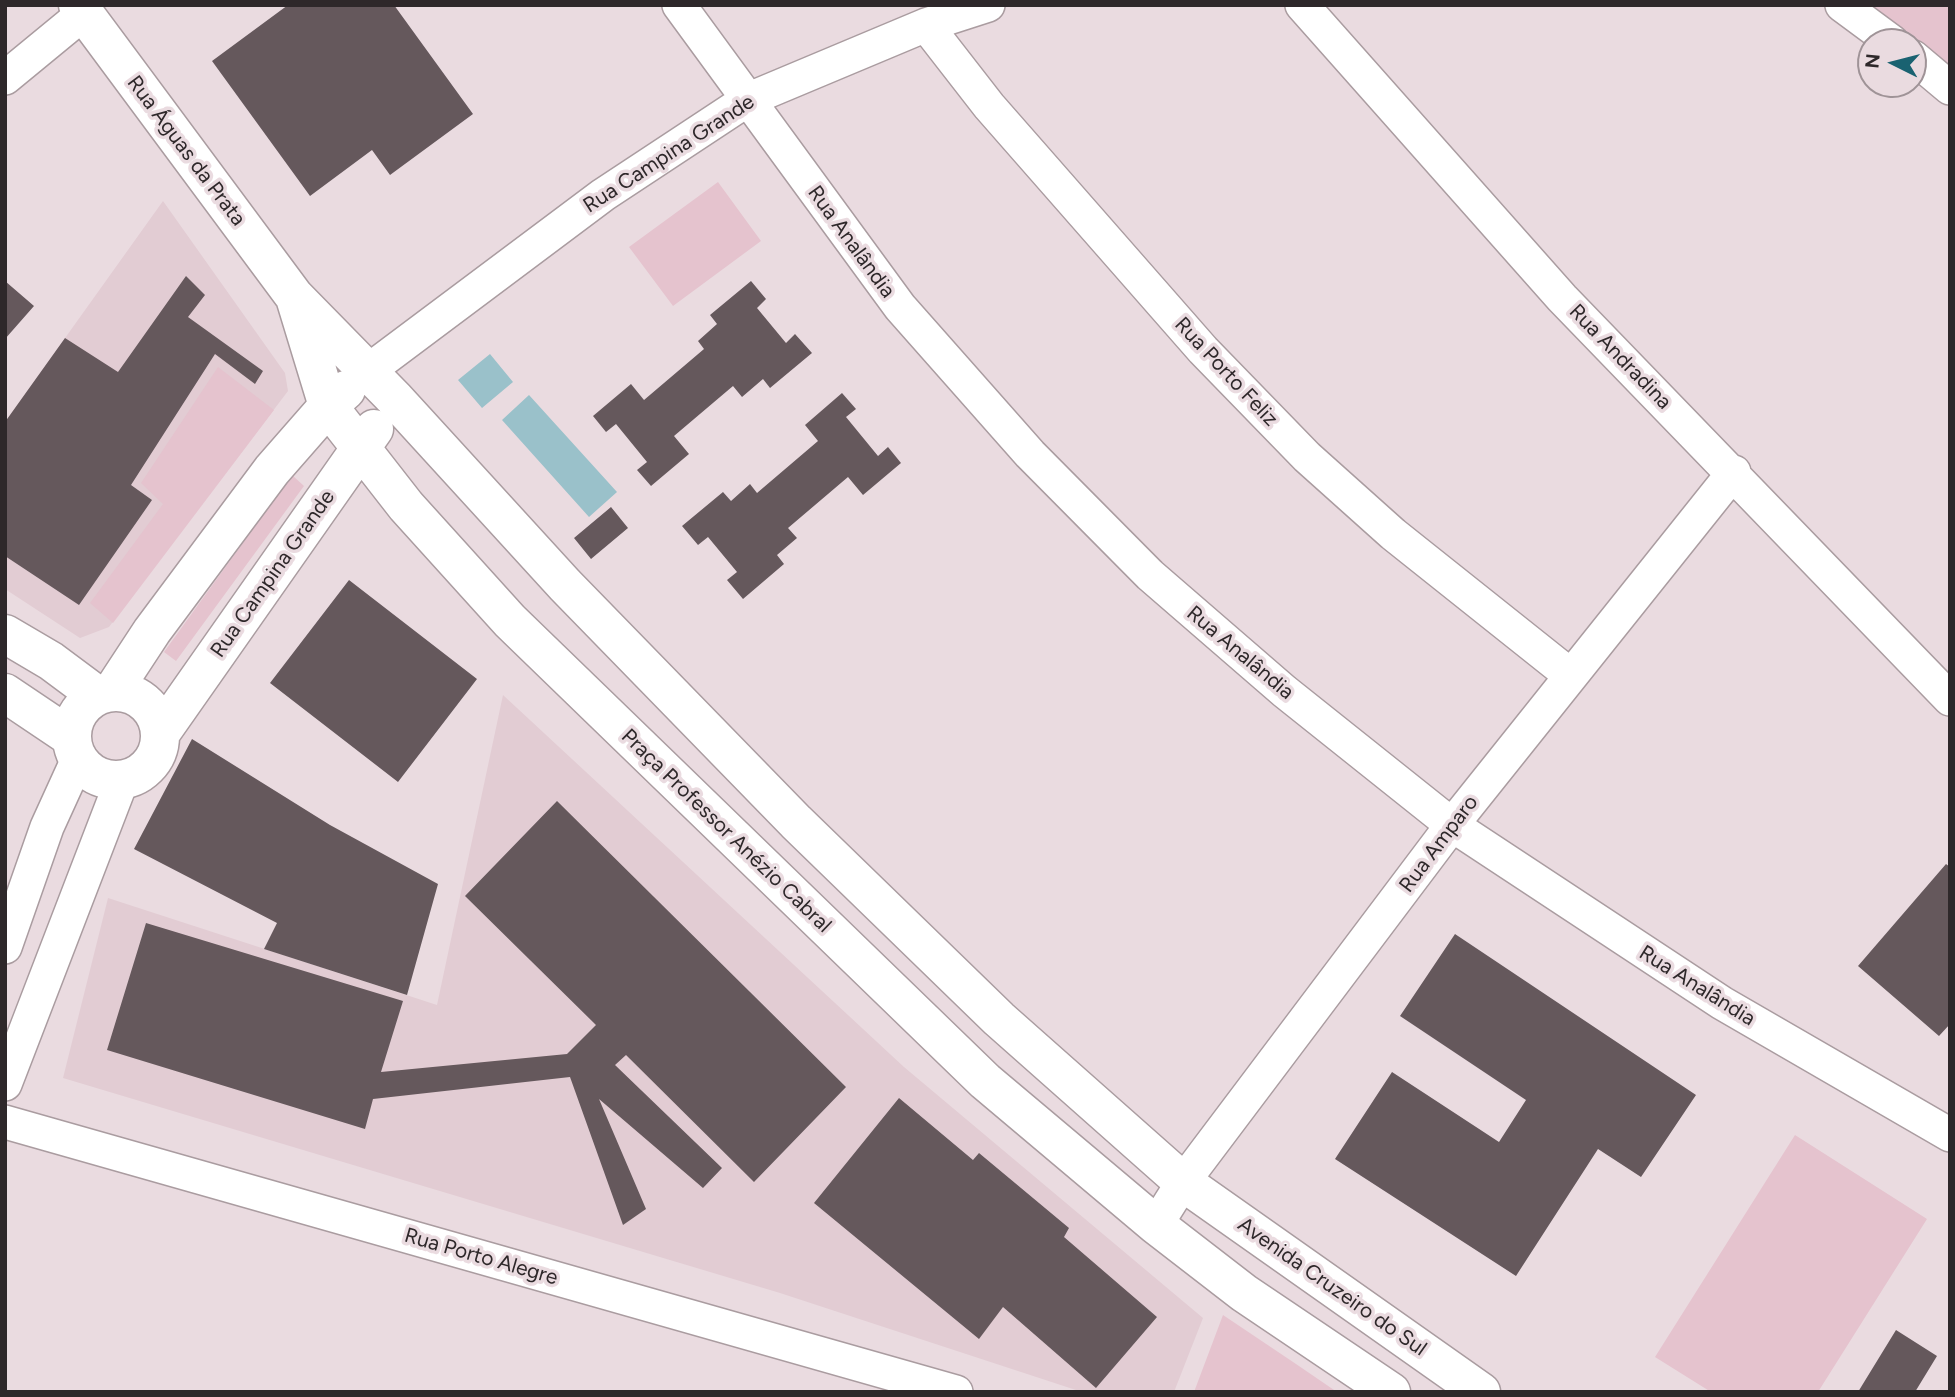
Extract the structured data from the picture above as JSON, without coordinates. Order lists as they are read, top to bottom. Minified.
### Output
{"streets":{"street":["Rua Águas da Prata","Rua Campina Grande","Rua Analândia","Rua Andradina","Rua Porto Feliz","Praça Professor Anézio Cabral","Rua Amparo","Rua Porto Alegre","Avenida Cruzeiro do Sul"]},"crossings":[["Rua Águas da Prata","Rua Campina Grande"],["Rua Águas da Prata","Praça Professor Anézio Cabral"],["Rua Campina Grande","Rua Analândia"],["Rua Campina Grande","Rua Porto Feliz"],["Rua Campina Grande","Praça Professor Anézio Cabral"],["Rua Analândia","Rua Amparo"],["Rua Andradina","Rua Amparo"],["Rua Porto Feliz","Rua Amparo"],["Praça Professor Anézio Cabral","Rua Amparo"],["Rua Amparo","Avenida Cruzeiro do Sul"]],"north":"left"}
